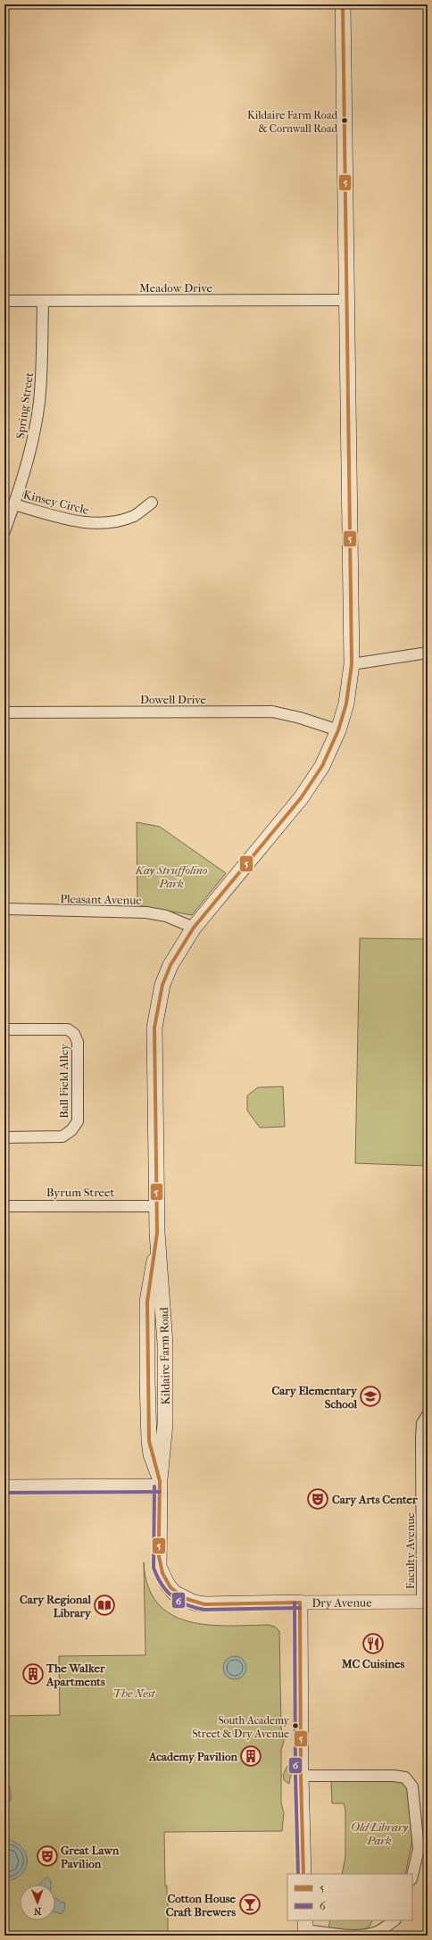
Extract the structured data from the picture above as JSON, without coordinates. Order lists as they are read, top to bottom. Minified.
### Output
{"streets":{"main road":["Kildaire Farm Road","Dry Avenue"],"street":["Meadow Drive","Spring Street","Kinsey Circle","Dowell Drive","Pleasant Avenue","Ball Field Alley","Byrum Street","Faculty Avenue"]},"crossings":[["Meadow Drive","Spring Street"],["Meadow Drive","Kildaire Farm Road"],["Spring Street","Kinsey Circle"],["Dowell Drive","Kildaire Farm Road"],["Pleasant Avenue","Kildaire Farm Road"],["Byrum Street","Kildaire Farm Road"],["Kildaire Farm Road","Dry Avenue"],["Faculty Avenue","Dry Avenue"]],"parks":["Kay Struffolino Park","The Nest","Old Library Park"],"places":{"other":["Kildaire Farm Road & Cornwall Road","South Academy Street & Dry Avenue"],"school or university":["Cary Elementary School"],"theatre":["Cary Arts Center","Great Lawn Pavilion"],"library":["Cary Regional Library"],"restaurant":["MC Cuisines"],"building":["The Walker Apartments","Academy Pavilion"],"bar":["Cotton House Craft Brewers"]},"lines":["transit line 5","transit line 6"],"legend":["5","6"],"north":"bottom"}
